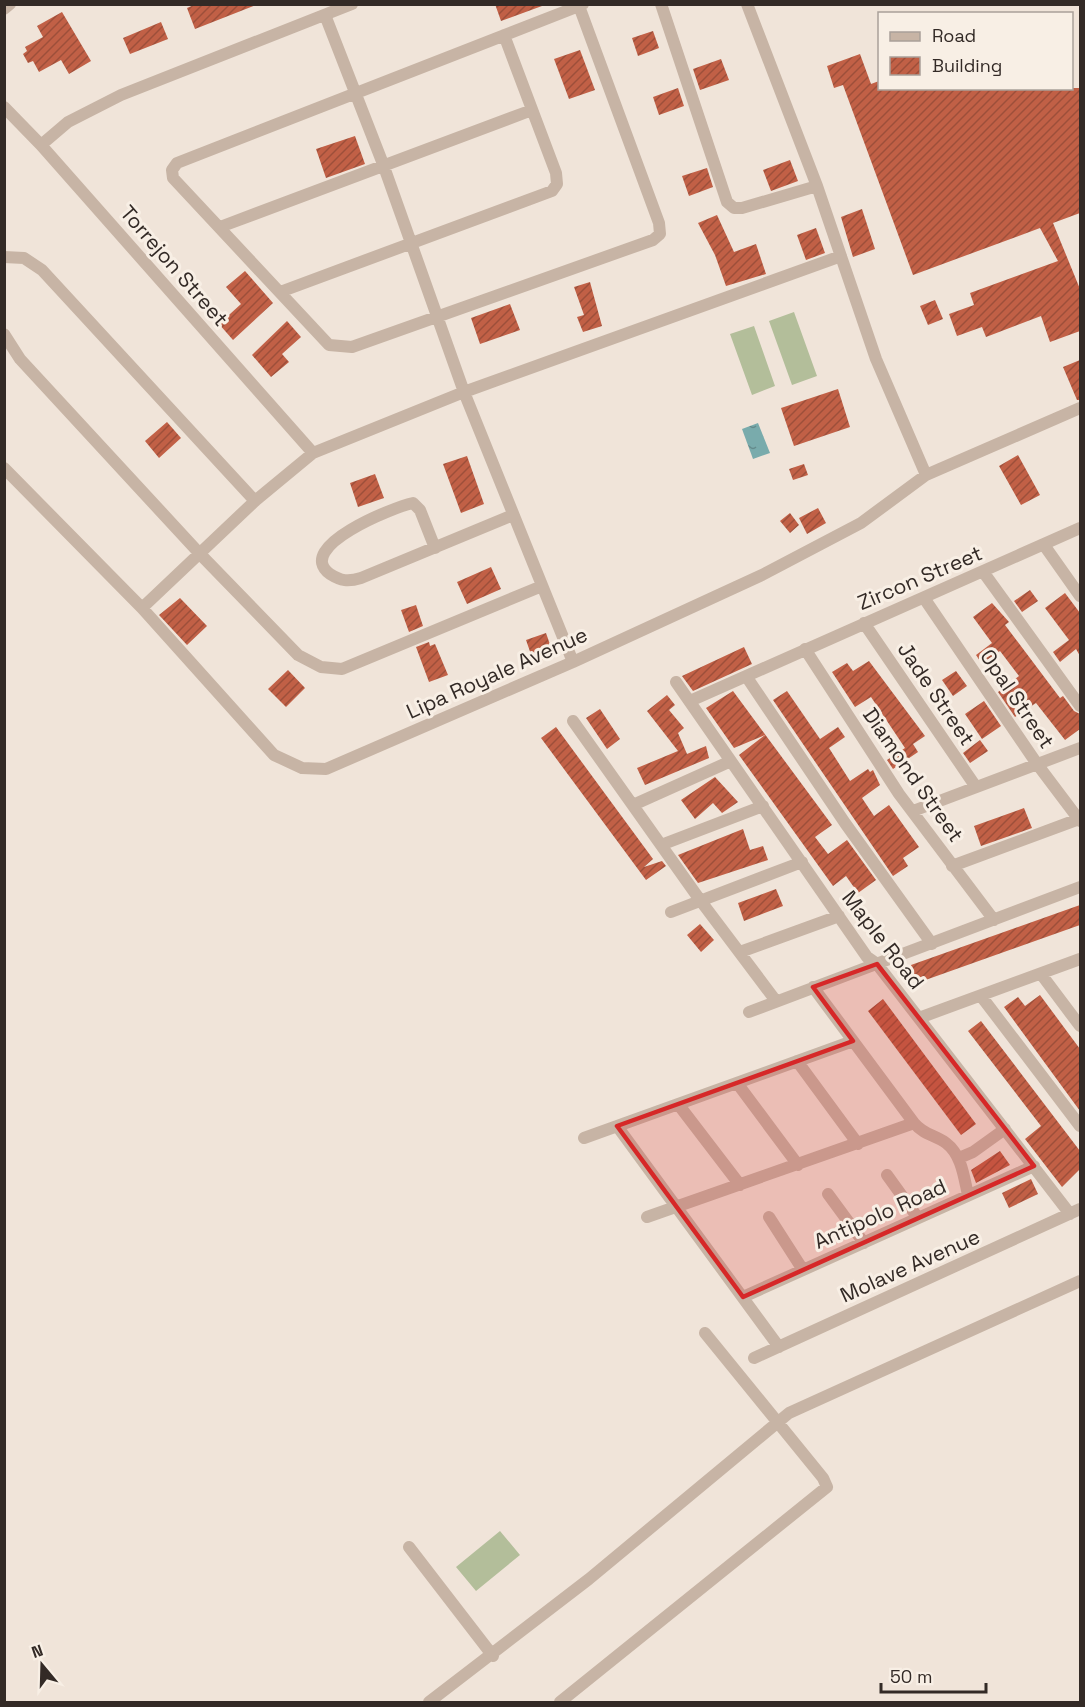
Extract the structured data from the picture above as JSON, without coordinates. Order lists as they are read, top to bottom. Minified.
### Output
{"streets":{"street":["Torrejon Street","Zircon Street","Lipa Royale Avenue","Jade Street","Opal Street","Diamond Street","Maple Road","Antipolo Road","Molave Avenue"]},"crossings":[["Zircon Street","Jade Street"],["Zircon Street","Opal Street"],["Zircon Street","Diamond Street"],["Zircon Street","Maple Road"],["Maple Road","Antipolo Road"],["Maple Road","Molave Avenue"]],"legend":["Road","Building"],"scale_bar":"50 m","north":"top"}
